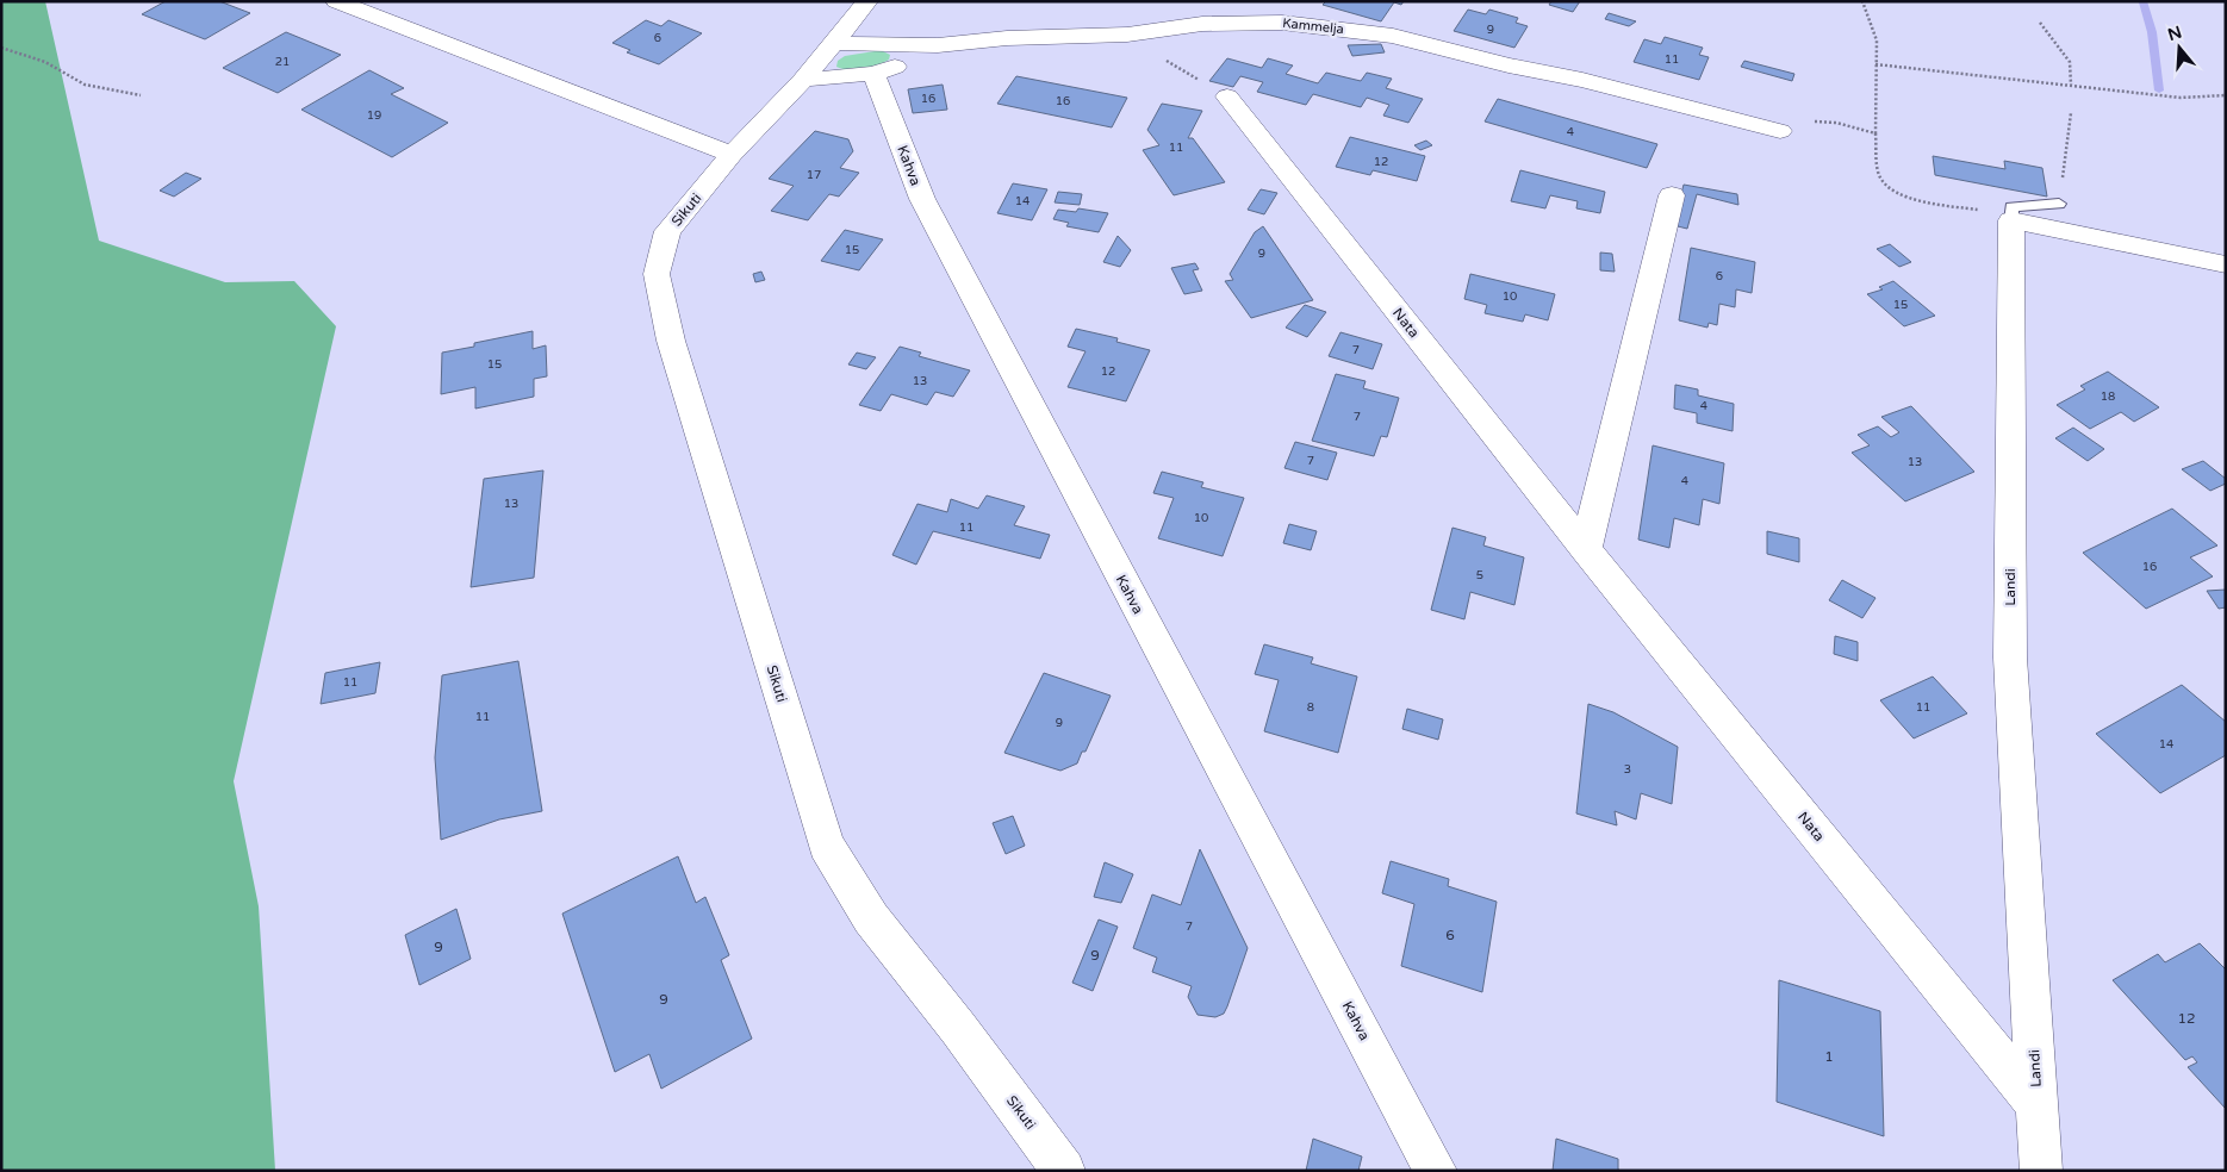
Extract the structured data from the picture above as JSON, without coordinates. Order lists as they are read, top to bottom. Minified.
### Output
{"streets":{"street":["Kammelja","Kahva","Sikuti","Nata","Landi"]},"crossings":[["Nata","Landi"]],"house_numbers":["9","6","11","21","16","16","19","4","11","12","17","14","15","9","6","10","15","7","15","12","13","18","4","7","7","13","4","13","10","11","16","5","11","8","11","11","9","14","3","7","6","9","9","9","12","1"],"north":"top"}
